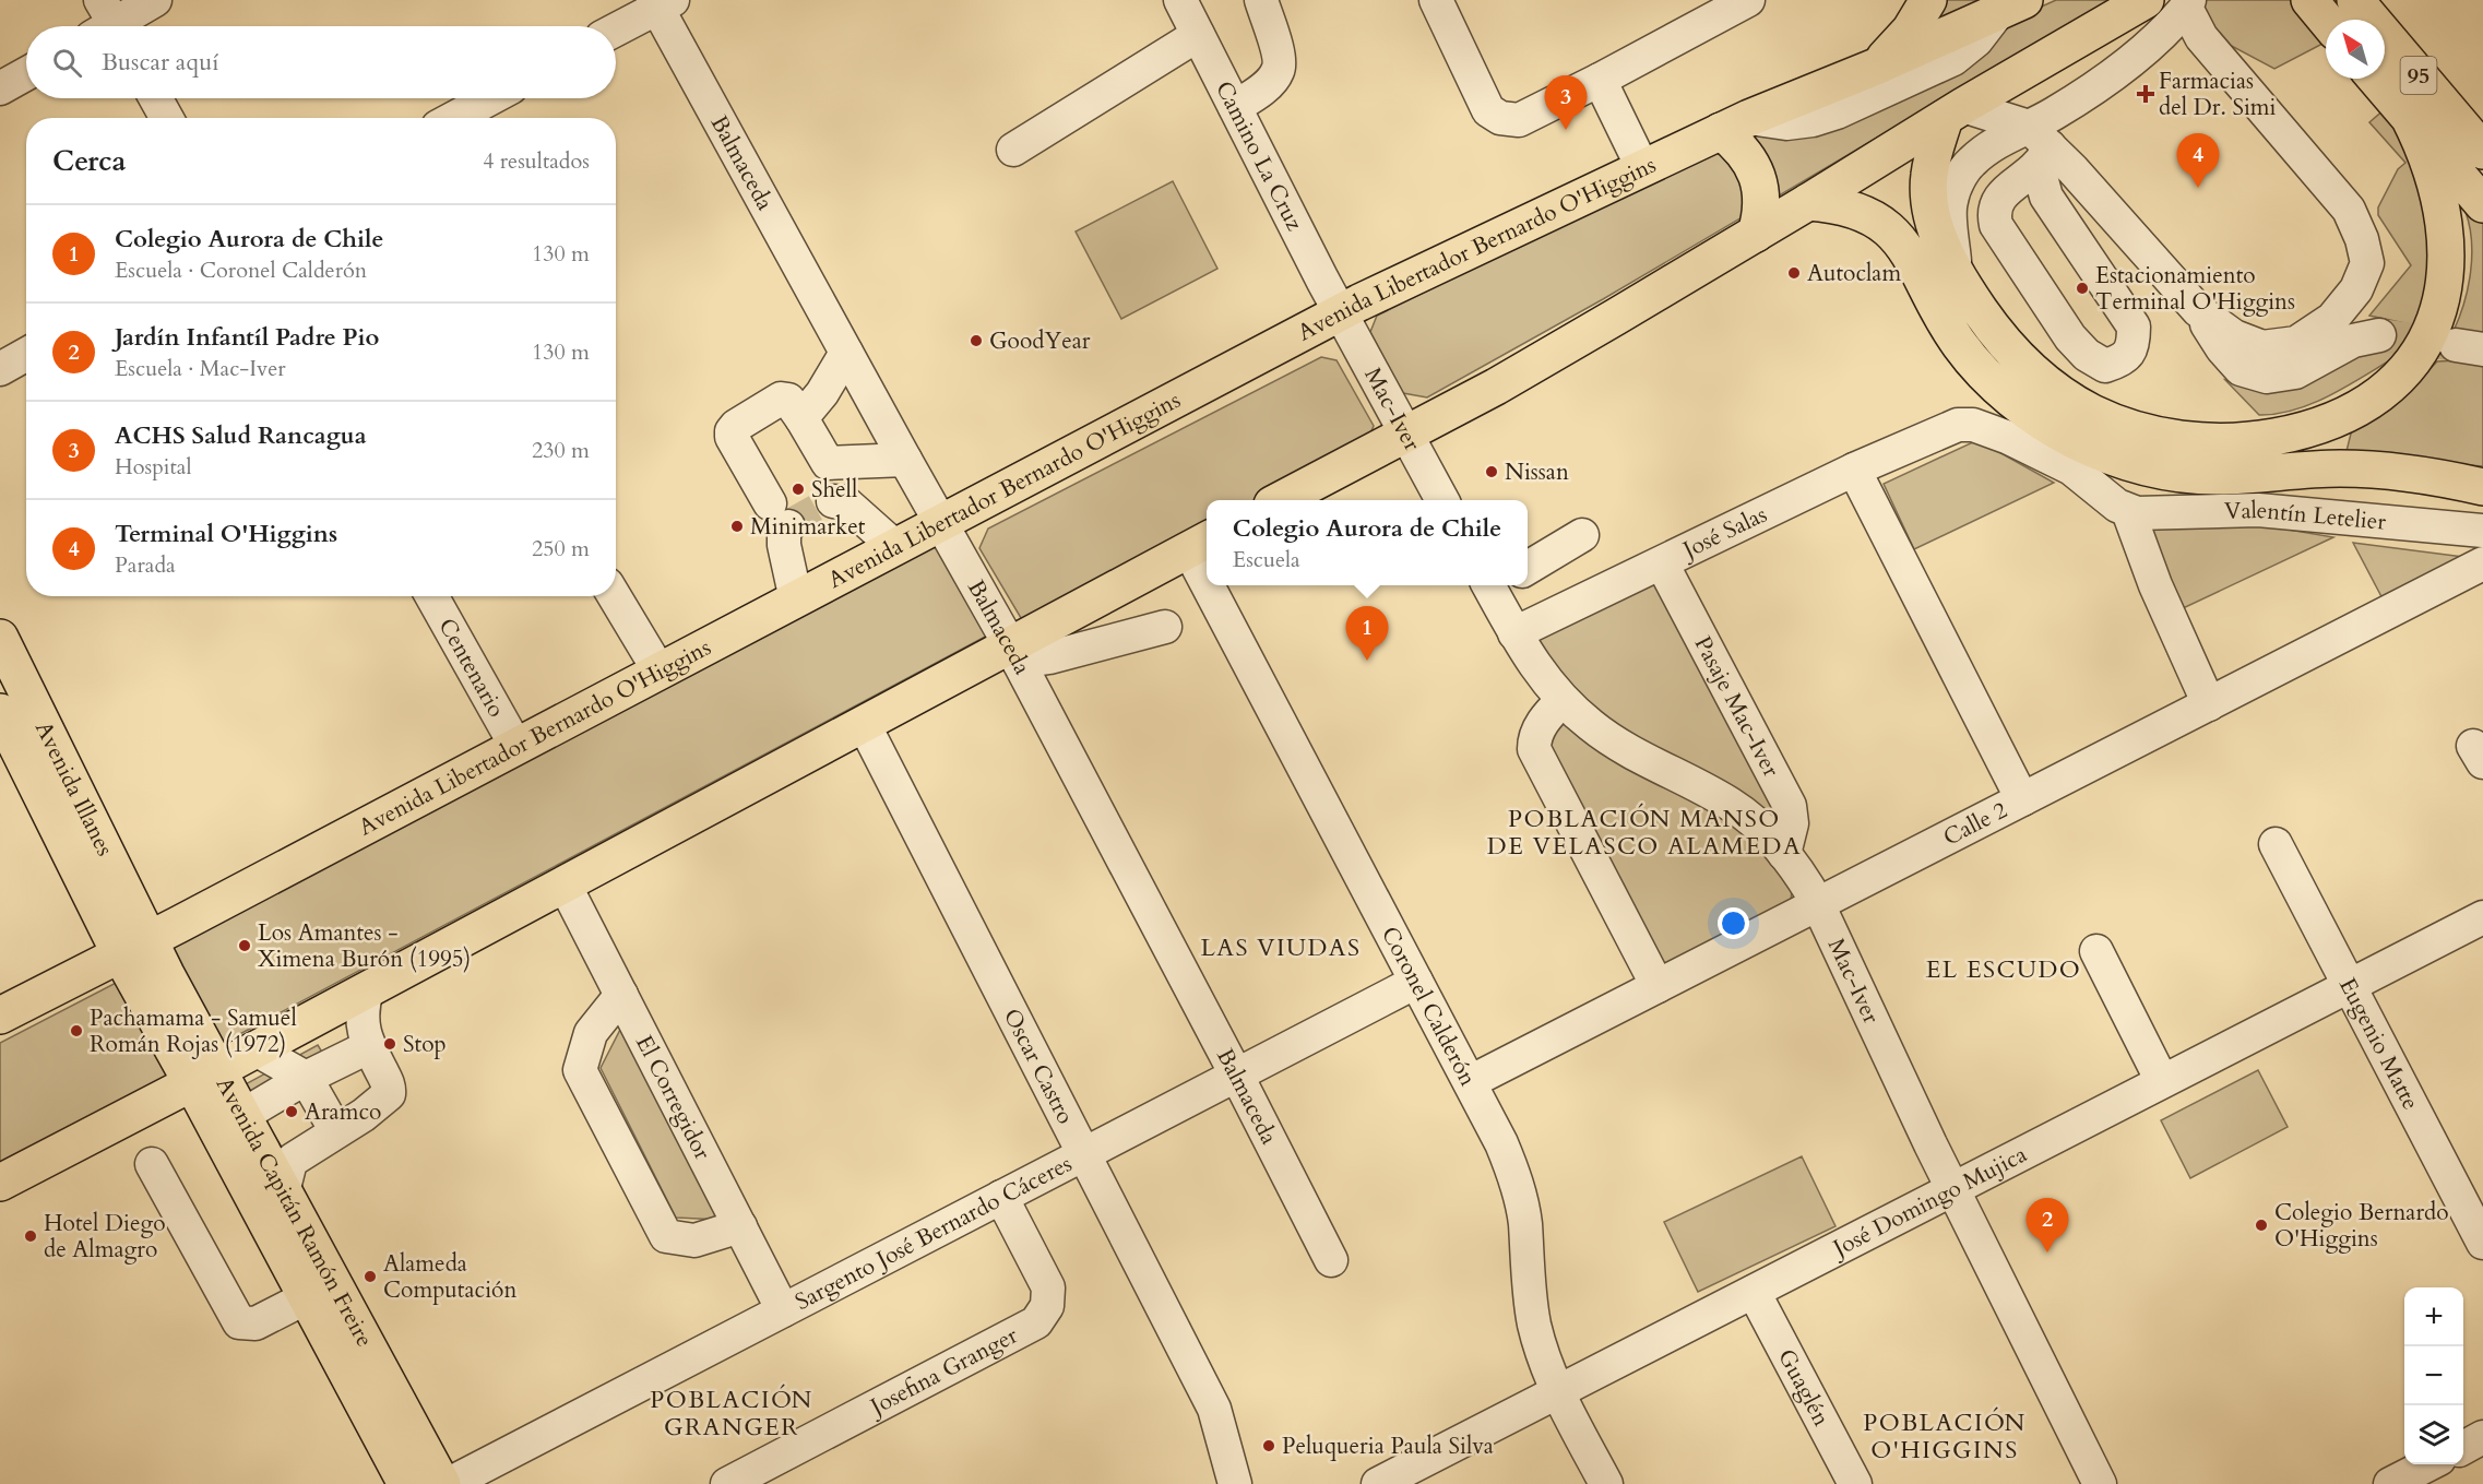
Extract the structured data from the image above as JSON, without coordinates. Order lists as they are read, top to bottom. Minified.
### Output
{"streets":{"main road":["95","Avenida Libertador Bernardo O'Higgins","Avenida Illanes","Avenida Capitán Ramón Freire"],"street":["Camino La Cruz","Balmaceda","Mac-Iver","Valentín Letelier","José Salas","Centenario","Pasaje Mac-Iver","Calle 2","Coronel Calderón","Eugenio Matte","Oscar Castro","El Corregidor","José Domingo Mujica","Sargento José Bernardo Cáceres","Josefina Granger","Guaglén"]},"crossings":[["Camino La Cruz","Avenida Libertador Bernardo O'Higgins"],["Camino La Cruz","Mac-Iver"],["Balmaceda","Avenida Libertador Bernardo O'Higgins"],["Balmaceda","Sargento José Bernardo Cáceres"],["Avenida Libertador Bernardo O'Higgins","Mac-Iver"],["Avenida Libertador Bernardo O'Higgins","Centenario"],["Avenida Libertador Bernardo O'Higgins","Avenida Illanes"],["Avenida Libertador Bernardo O'Higgins","Avenida Capitán Ramón Freire"],["Mac-Iver","José Salas"],["Mac-Iver","Pasaje Mac-Iver"],["Mac-Iver","Calle 2"],["Mac-Iver","José Domingo Mujica"],["Valentín Letelier","José Salas"],["José Salas","Pasaje Mac-Iver"],["Avenida Illanes","Avenida Capitán Ramón Freire"],["Calle 2","Coronel Calderón"],["Coronel Calderón","José Domingo Mujica"],["Coronel Calderón","Sargento José Bernardo Cáceres"],["Eugenio Matte","José Domingo Mujica"],["Oscar Castro","Sargento José Bernardo Cáceres"],["El Corregidor","Sargento José Bernardo Cáceres"],["José Domingo Mujica","Guaglén"],["Sargento José Bernardo Cáceres","Josefina Granger"]],"districts":["POBLACIÓN MANSO DE VELASCO ALAMEDA","LAS VIUDAS","EL ESCUDO","POBLACIÓN GRANGER","POBLACIÓN O'HIGGINS"],"places":{"health":["Farmacias del Dr. Simi"],"other":["Autoclam","Estacionamiento Terminal O'Higgins","GoodYear","Nissan","Shell","Minimarket","Los Amantes - Ximena Burón (1995)","Pachamama - Samuel Román Rojas (1972)","Stop","Aramco","Colegio Bernardo O'Higgins","Hotel Diego de Almagro","Alameda Computación","Peluqueria Paula Silva"]},"north":"top left","page":{"search":"Buscar aquí","pins":["3","4","1","2"],"heading":["Cerca","4 resultados"],"list":[{"mark":"1","name":"Colegio Aurora de Chile","note":"Escuela · Coronel Calderón","value":"130 m"},{"mark":"2","name":"Jardín Infantíl Padre Pio","note":"Escuela · Mac-Iver","value":"130 m"},{"mark":"3","name":"ACHS Salud Rancagua","note":"Hospital","value":"230 m"},{"mark":"4","name":"Terminal O'Higgins","note":"Parada","value":"250 m"}],"popup":["Colegio Aurora de Chile","Escuela"],"map_buttons":["+","−"]}}
